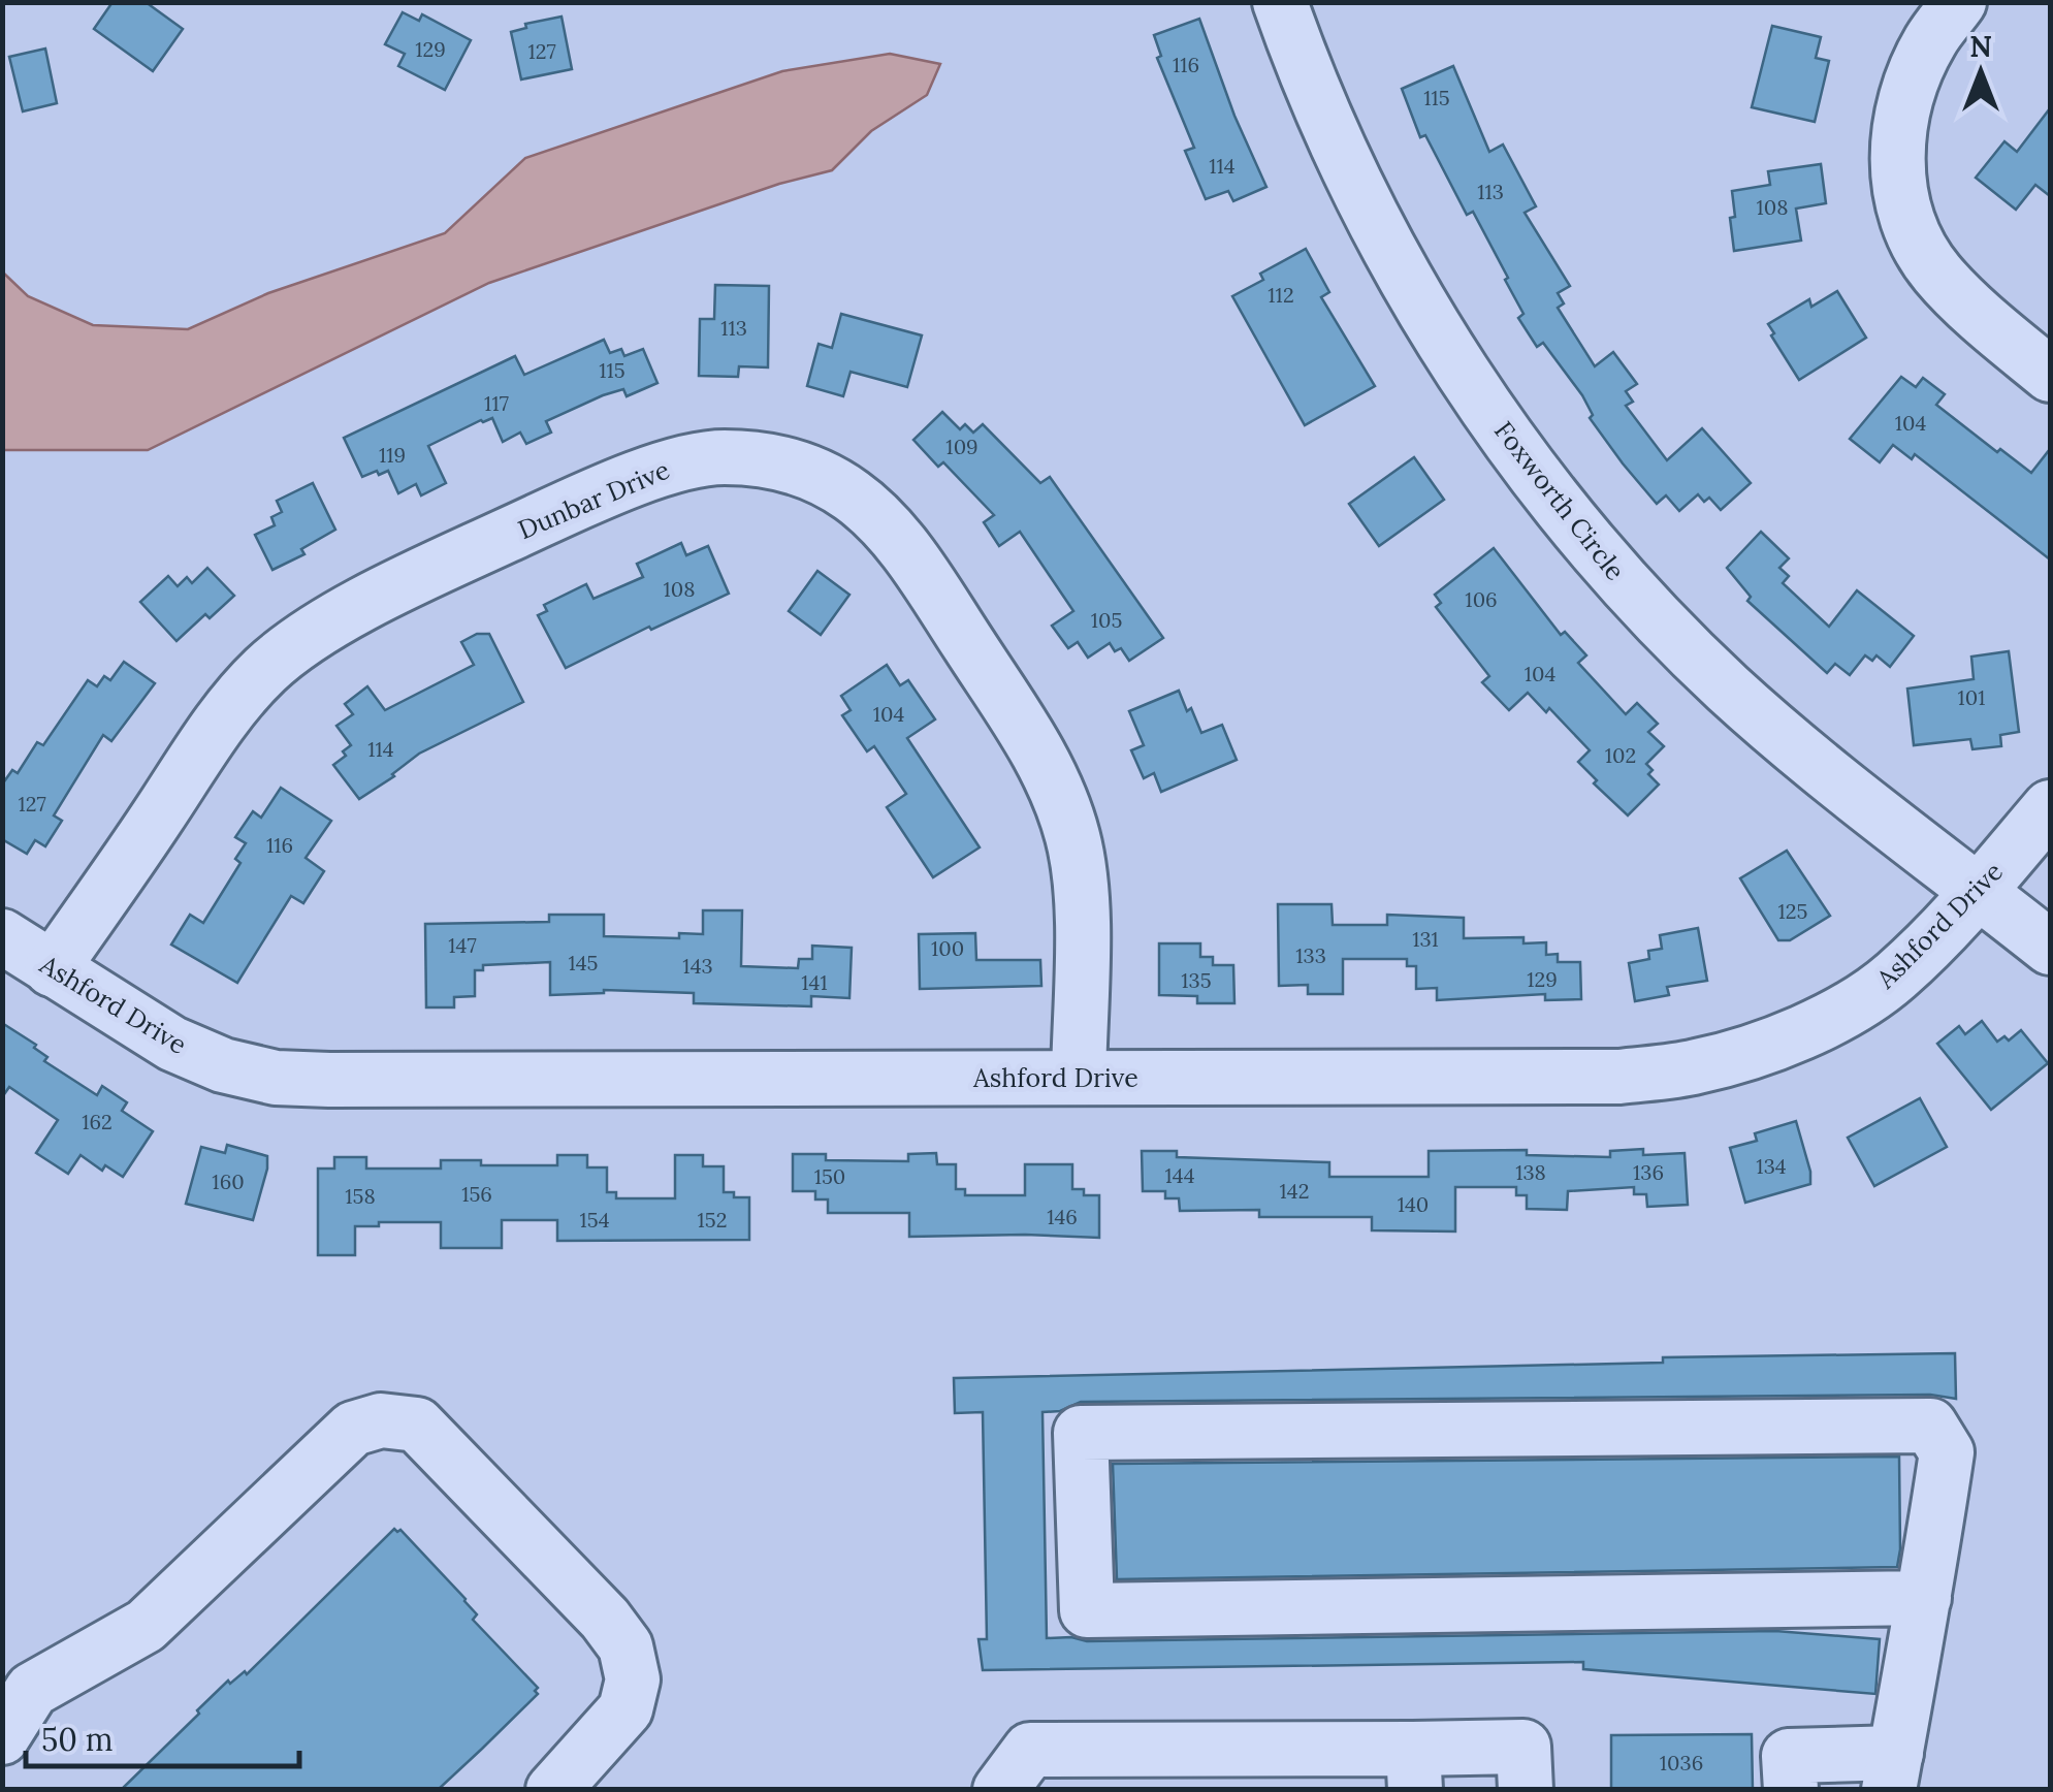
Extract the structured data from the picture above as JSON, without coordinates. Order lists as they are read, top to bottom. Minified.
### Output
{"streets":{"street":["Dunbar Drive","Foxworth Circle","Ashford Drive"]},"crossings":[["Dunbar Drive","Ashford Drive"],["Foxworth Circle","Ashford Drive"]],"house_numbers":["129","127","116","115","114","113","108","112","113","115","117","104","109","119","108","106","105","104","101","104","114","102","127","116","125","131","147","100","133","145","143","129","135","141","162","134","138","136","144","150","160","142","156","158","140","146","154","152","1036"],"scale_bar":"50 m","north":"top"}
